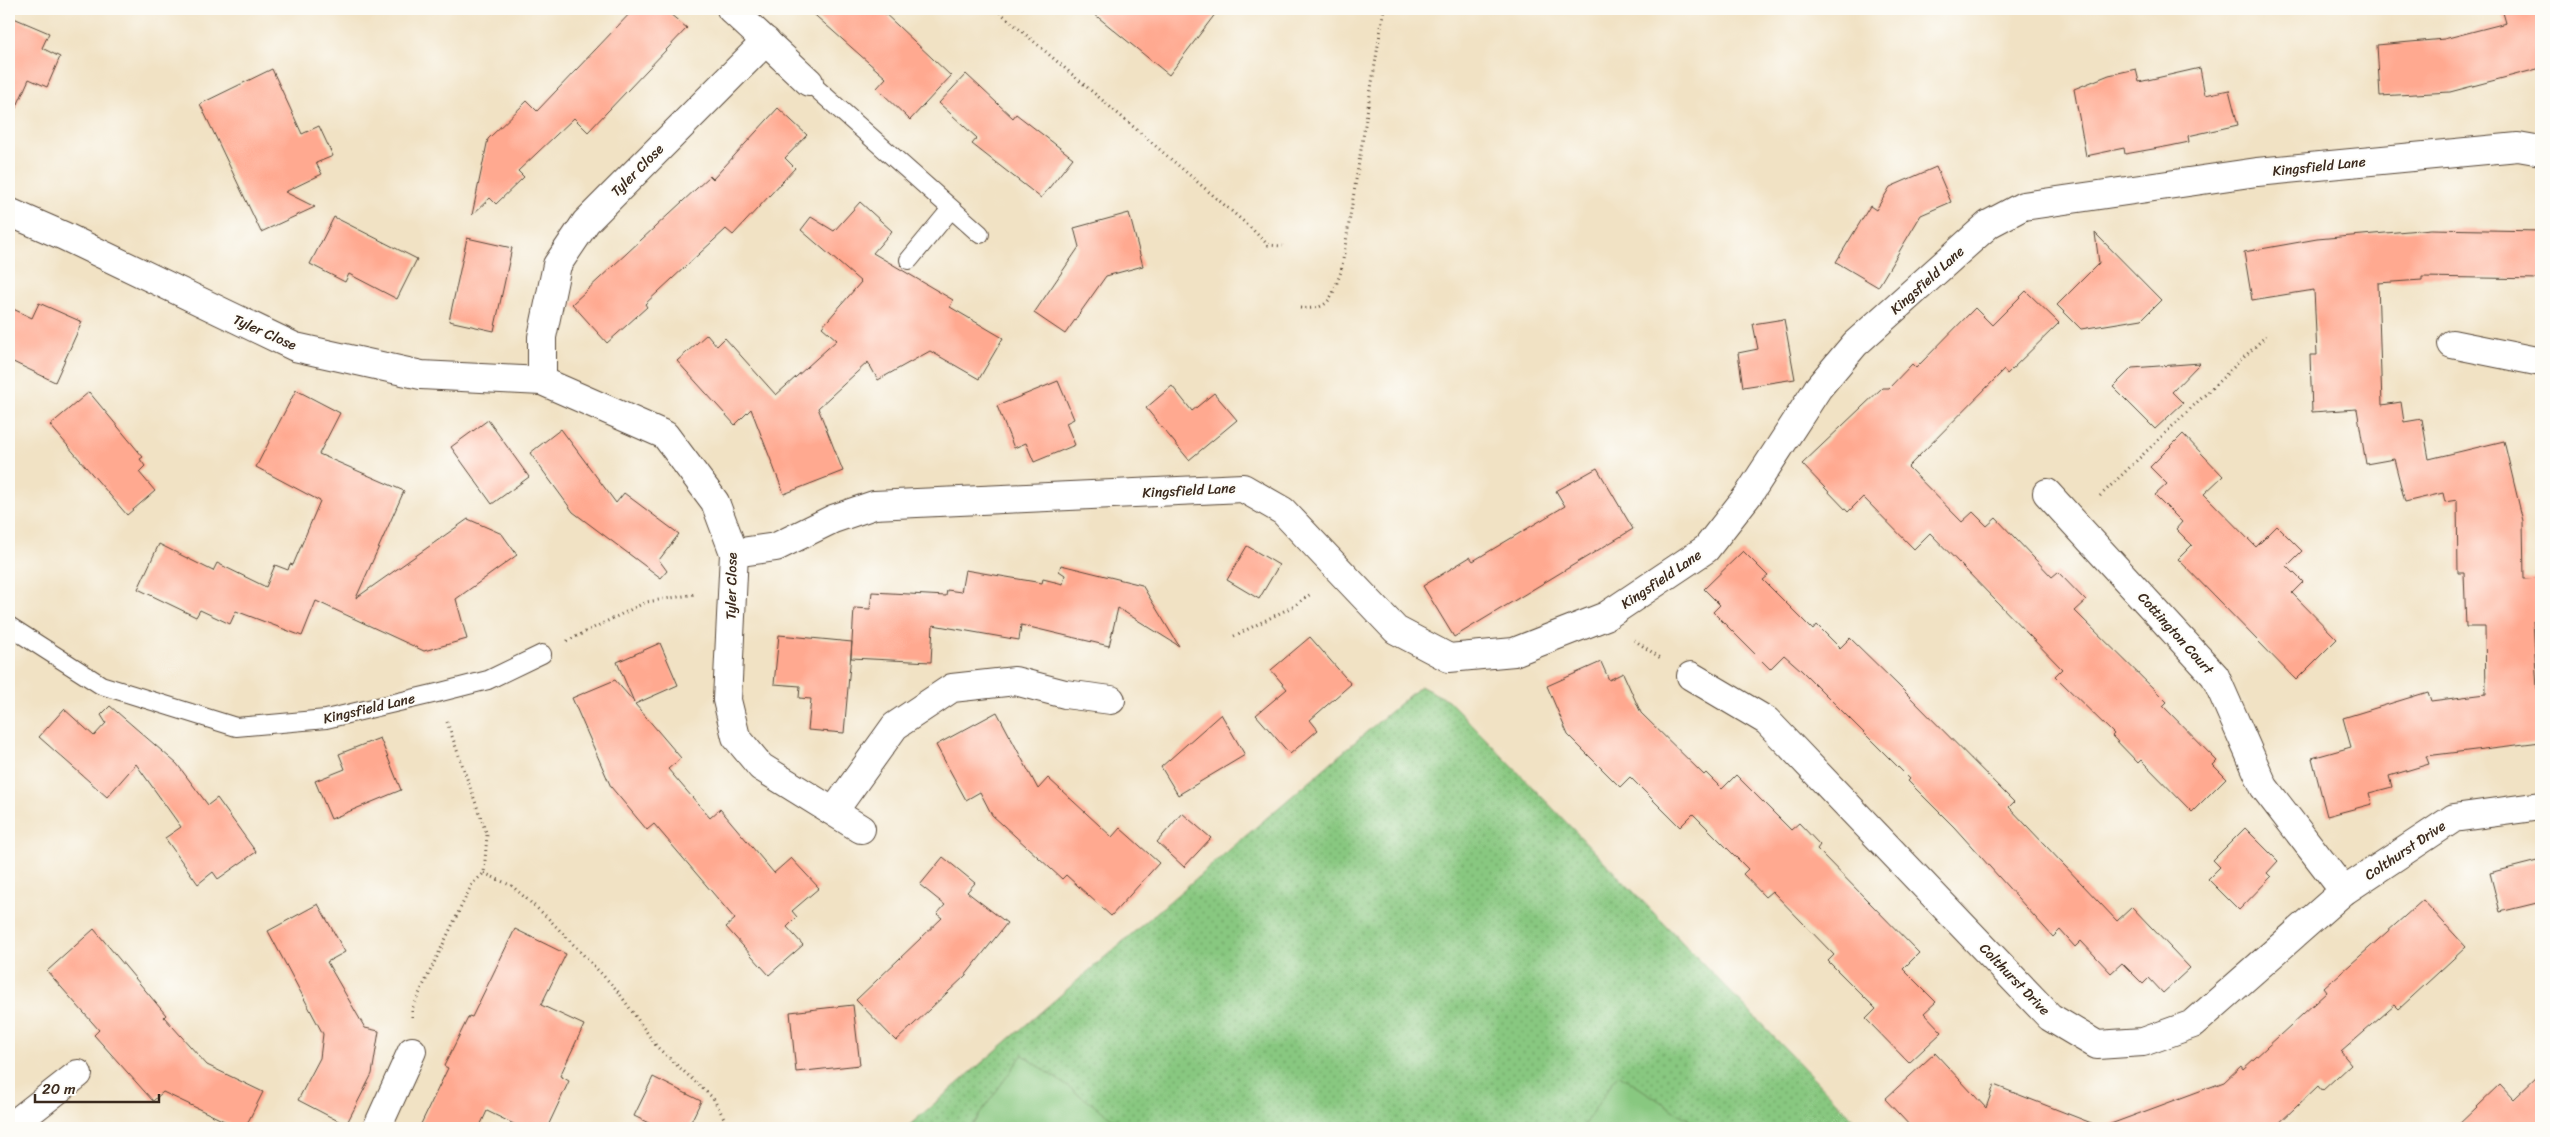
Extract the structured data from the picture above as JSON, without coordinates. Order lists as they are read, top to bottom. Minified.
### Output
{"streets":{"street":["Kingsfield Lane","Tyler Close","Cottington Court","Colthurst Drive"]},"crossings":[["Kingsfield Lane","Tyler Close"],["Cottington Court","Colthurst Drive"]],"scale_bar":"20 m"}
